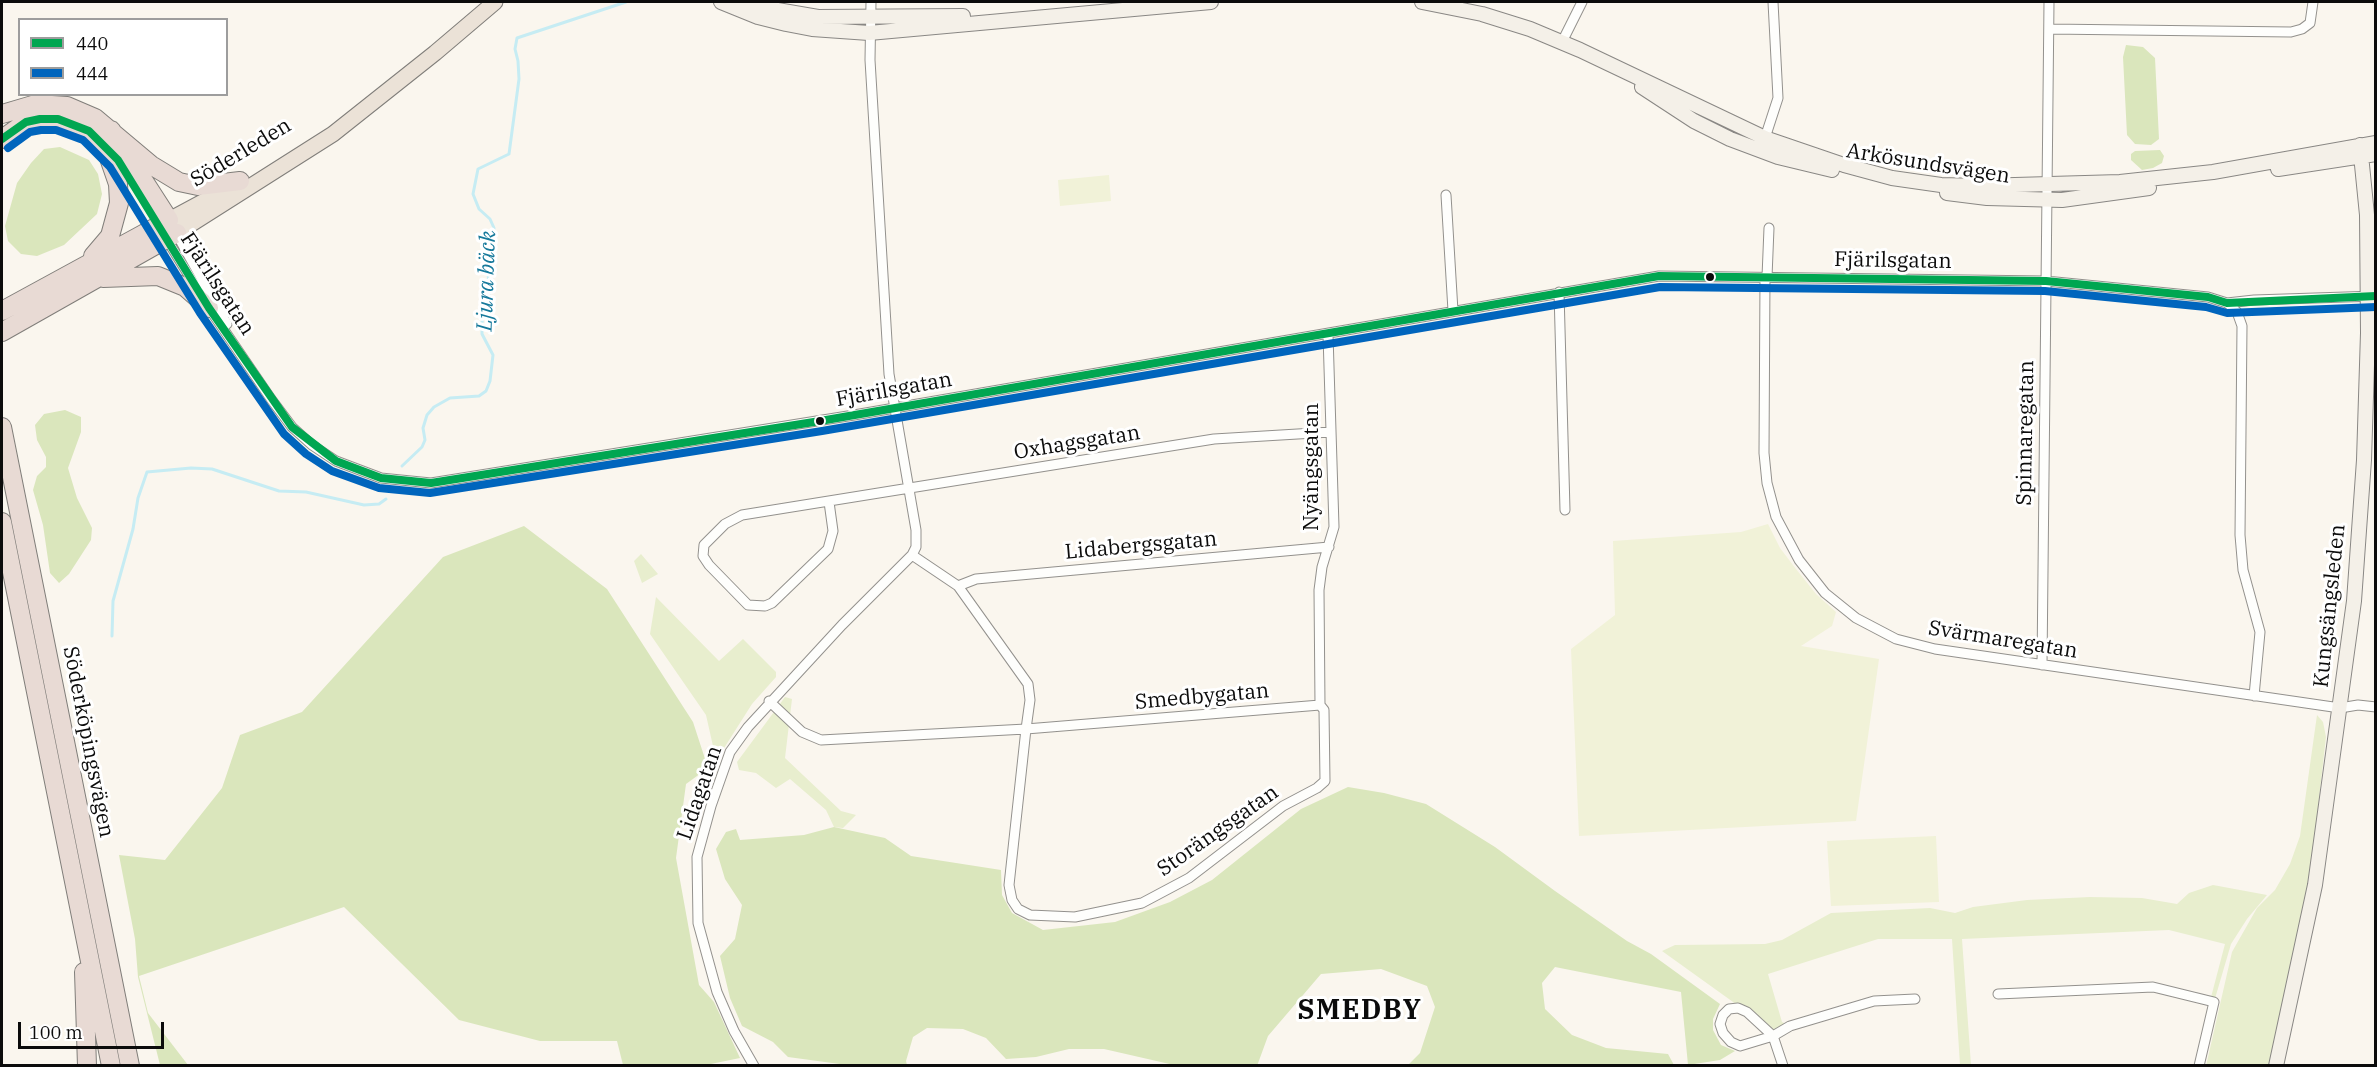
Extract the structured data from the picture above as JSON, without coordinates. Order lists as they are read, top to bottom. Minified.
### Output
{"streets":{"highway":["Söderleden","Söderköpingsvägen"],"main road":["Arkösundsvägen","Kungsängsleden"],"street":["Fjärilsgatan","Spinnaregatan","Oxhagsgatan","Nyängsgatan","Lidabergsgatan","Svärmaregatan","Smedbygatan","Lidagatan","Storängsgatan"]},"crossings":[["Söderleden","Fjärilsgatan"],["Arkösundsvägen","Spinnaregatan"],["Arkösundsvägen","Kungsängsleden"],["Fjärilsgatan","Spinnaregatan"],["Fjärilsgatan","Nyängsgatan"],["Fjärilsgatan","Kungsängsleden"],["Fjärilsgatan","Svärmaregatan"],["Spinnaregatan","Svärmaregatan"],["Oxhagsgatan","Nyängsgatan"],["Nyängsgatan","Lidabergsgatan"],["Nyängsgatan","Smedbygatan"],["Nyängsgatan","Storängsgatan"],["Kungsängsleden","Svärmaregatan"],["Smedbygatan","Lidagatan"],["Smedbygatan","Storängsgatan"]],"districts":["SMEDBY"],"water":["Ljura bäck"],"lines":["transit line 440","transit line 444"],"legend":["440","444"],"scale_bar":"100 m"}
